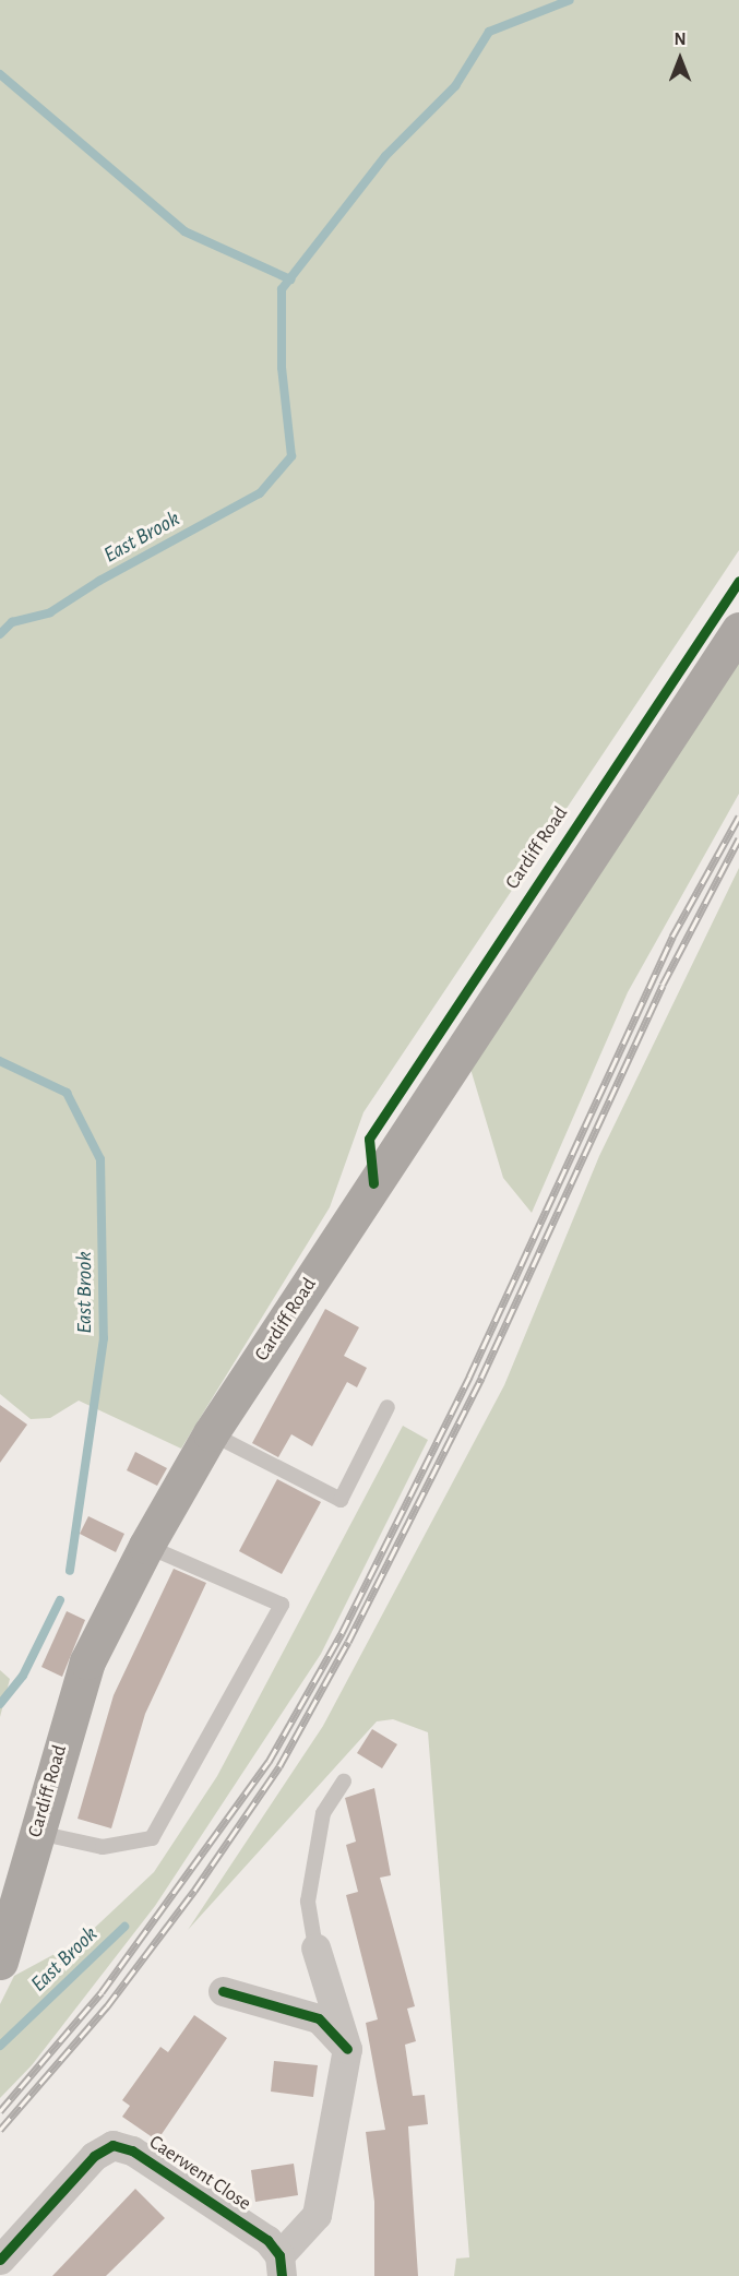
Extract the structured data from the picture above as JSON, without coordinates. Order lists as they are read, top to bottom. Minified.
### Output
{"streets":{"main road":["Cardiff Road"],"street":["Caerwent Close"]},"water":["East Brook"],"north":"top"}
